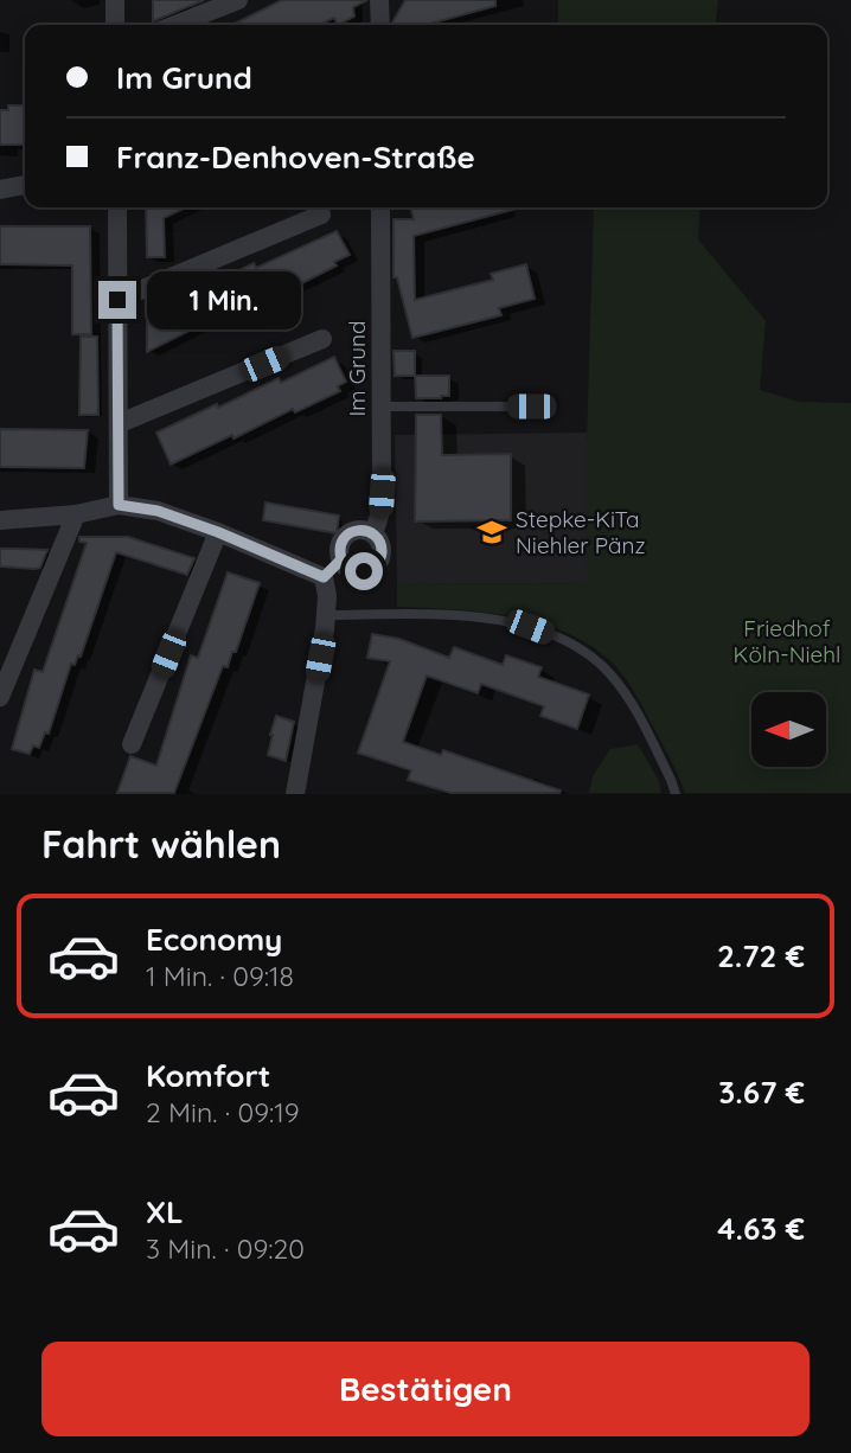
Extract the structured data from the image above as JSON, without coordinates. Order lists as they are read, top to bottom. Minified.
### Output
{"streets":{"street":["Im Grund"]},"parks":["Friedhof Köln-Niehl"],"places":{"school or university":["Stepke-KiTa Niehler Pänz"]},"north":"left","page":{"banner":["Im Grund","Franz-Denhoven-Straße"],"bubble":"1 Min.","heading":"Fahrt wählen","list":[{"name":"Economy","note":"1 Min. · 09:18","value":"2.72 €"},{"name":"Komfort","note":"2 Min. · 09:19","value":"3.67 €"},{"name":"XL","note":"3 Min. · 09:20","value":"4.63 €"}],"buttons":"Bestätigen"}}
